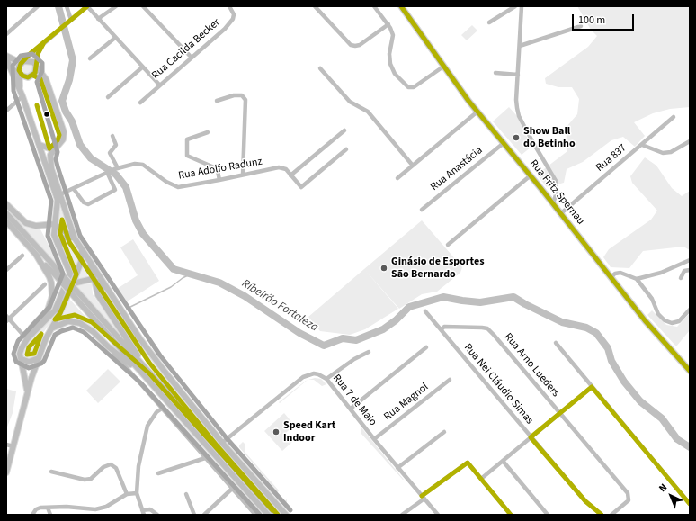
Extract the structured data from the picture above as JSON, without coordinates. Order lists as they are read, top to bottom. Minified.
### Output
{"streets":{"main road":["Rua Fritz Spernau"],"street":["Rua Cacilda Becker","Rua 837","Rua Adolfo Radunz","Rua Anastácia","Rua Arno Lueders","Rua Nei Cláudio Simas","Rua 7 de Maio","Rua Magnol"]},"crossings":[["Rua 837","Rua Fritz Spernau"],["Rua Anastácia","Rua Fritz Spernau"],["Rua Arno Lueders","Rua Nei Cláudio Simas"],["Rua 7 de Maio","Rua Magnol"]],"water":["Ribeirão Fortaleza"],"places":["Show Ball do Betinho","Ginásio de Esportes São Bernardo","Speed Kart Indoor"],"scale_bar":"100 m","north":"top left"}
